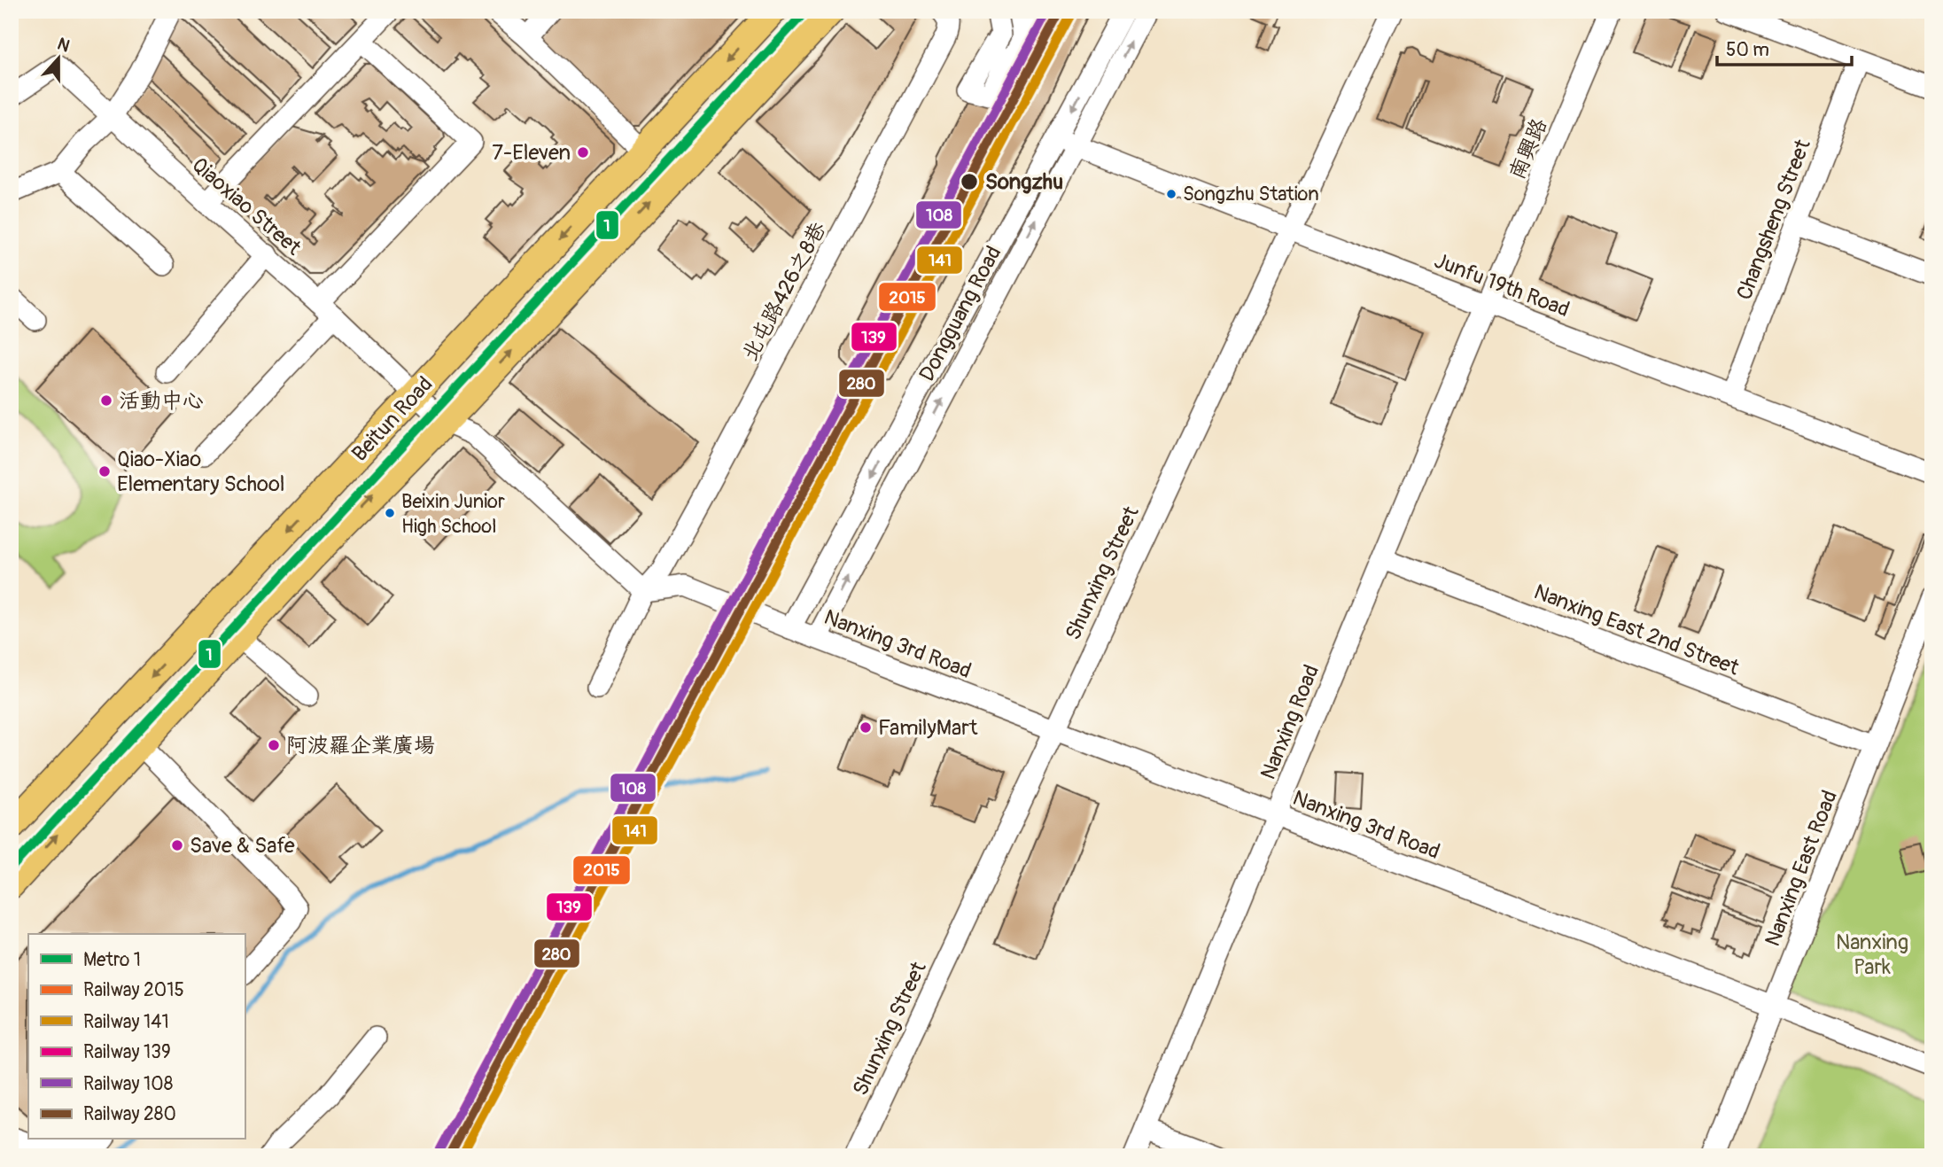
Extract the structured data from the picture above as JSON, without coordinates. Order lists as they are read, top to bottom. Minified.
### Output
{"streets":{"main road":["Beitun Road"],"street":["南興路","Qiaoxiao Street","Changsheng Street","Junfu 19th Road","北屯路426之8巷","Dongguang Road","Shunxing Street","Nanxing East 2nd Street","Nanxing 3rd Road","Nanxing Road","Nanxing East Road"]},"crossings":[["南興路","Junfu 19th Road"],["南興路","Nanxing Road"],["Qiaoxiao Street","Beitun Road"],["Changsheng Street","Junfu 19th Road"],["Junfu 19th Road","Dongguang Road"],["Junfu 19th Road","Shunxing Street"],["Junfu 19th Road","Nanxing Road"],["北屯路426之8巷","Nanxing 3rd Road"],["Dongguang Road","Nanxing 3rd Road"],["Shunxing Street","Nanxing 3rd Road"],["Nanxing East 2nd Street","Nanxing Road"],["Nanxing East 2nd Street","Nanxing East Road"],["Nanxing 3rd Road","Nanxing Road"],["Nanxing 3rd Road","Nanxing East Road"]],"parks":["Nanxing Park"],"places":["7-Eleven","Songzhu","Songzhu Station","活動中心","Qiao-Xiao Elementary School","Beixin Junior High School","FamilyMart","阿波羅企業廣場","Save & Safe"],"lines":["metro line 1","rail line 2015","rail line 139","rail line 108","rail line 141","rail line 280"],"legend":["Metro 1","Railway 2015","Railway 141","Railway 139","Railway 108","Railway 280"],"scale_bar":"50 m","north":"top"}
